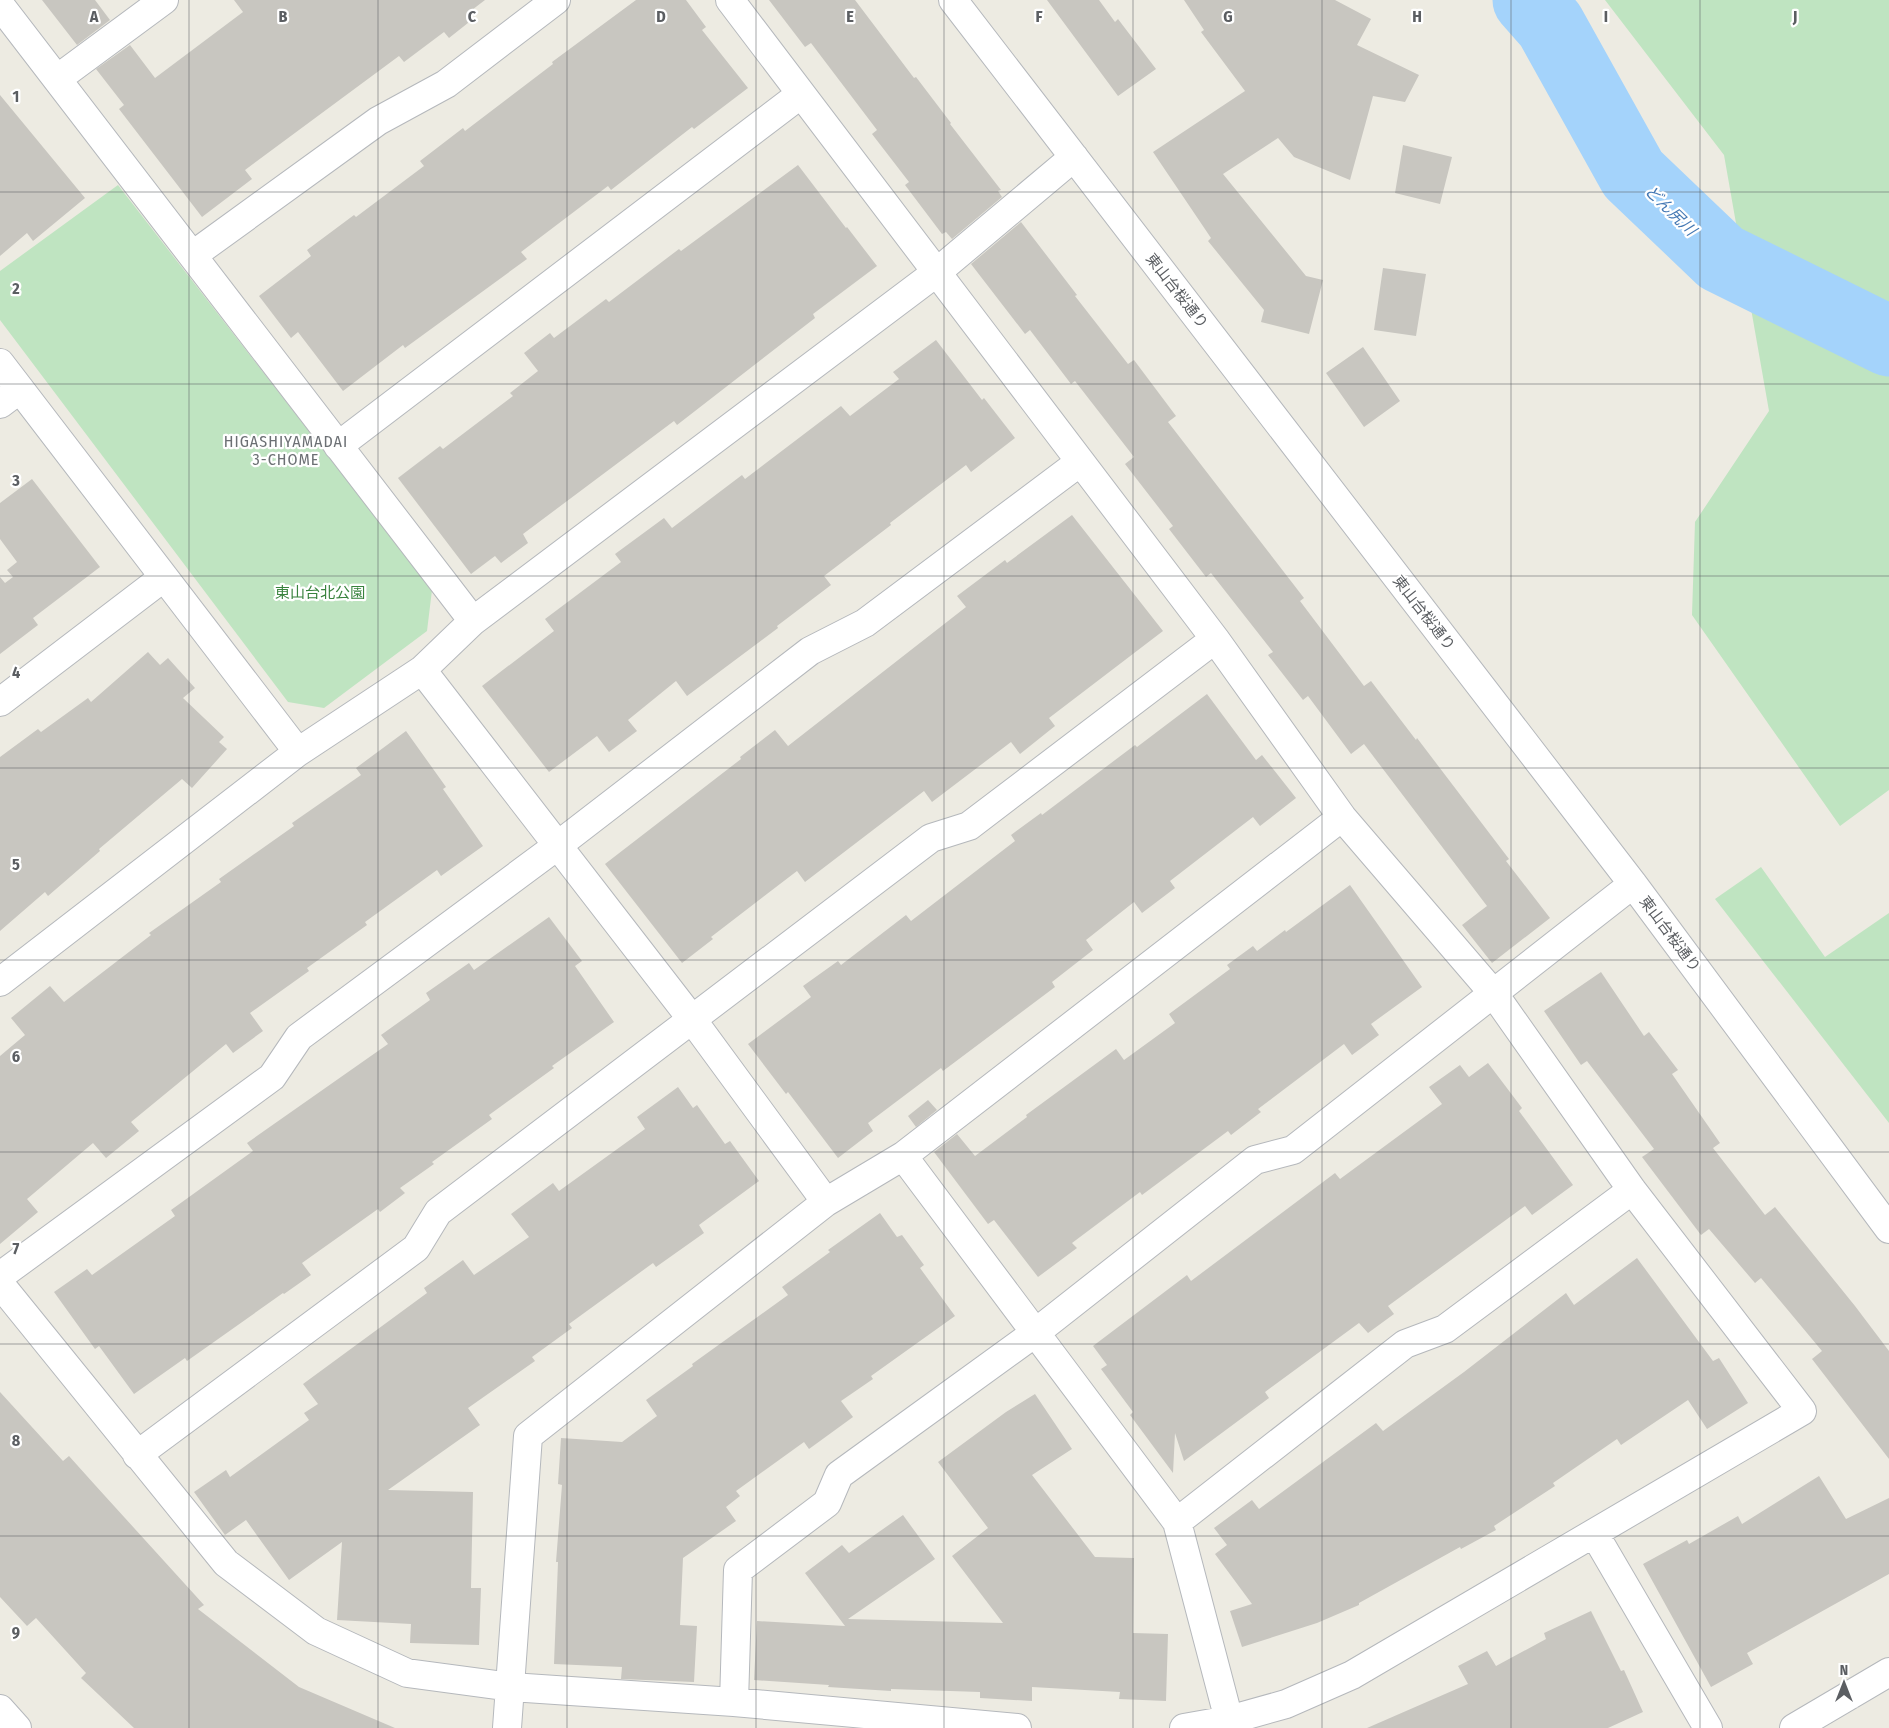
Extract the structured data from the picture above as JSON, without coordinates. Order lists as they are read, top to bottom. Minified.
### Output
{"streets":{"street":["東山台桜通り"]},"districts":["HIGASHIYAMADAI 3-CHOME"],"water":["どん尻川"],"parks":["東山台北公園"],"north":"top","grid":{"columns":["A","B","C","D","E","F","G","H","I","J"],"rows":["1","2","3","4","5","6","7","8","9"]}}
